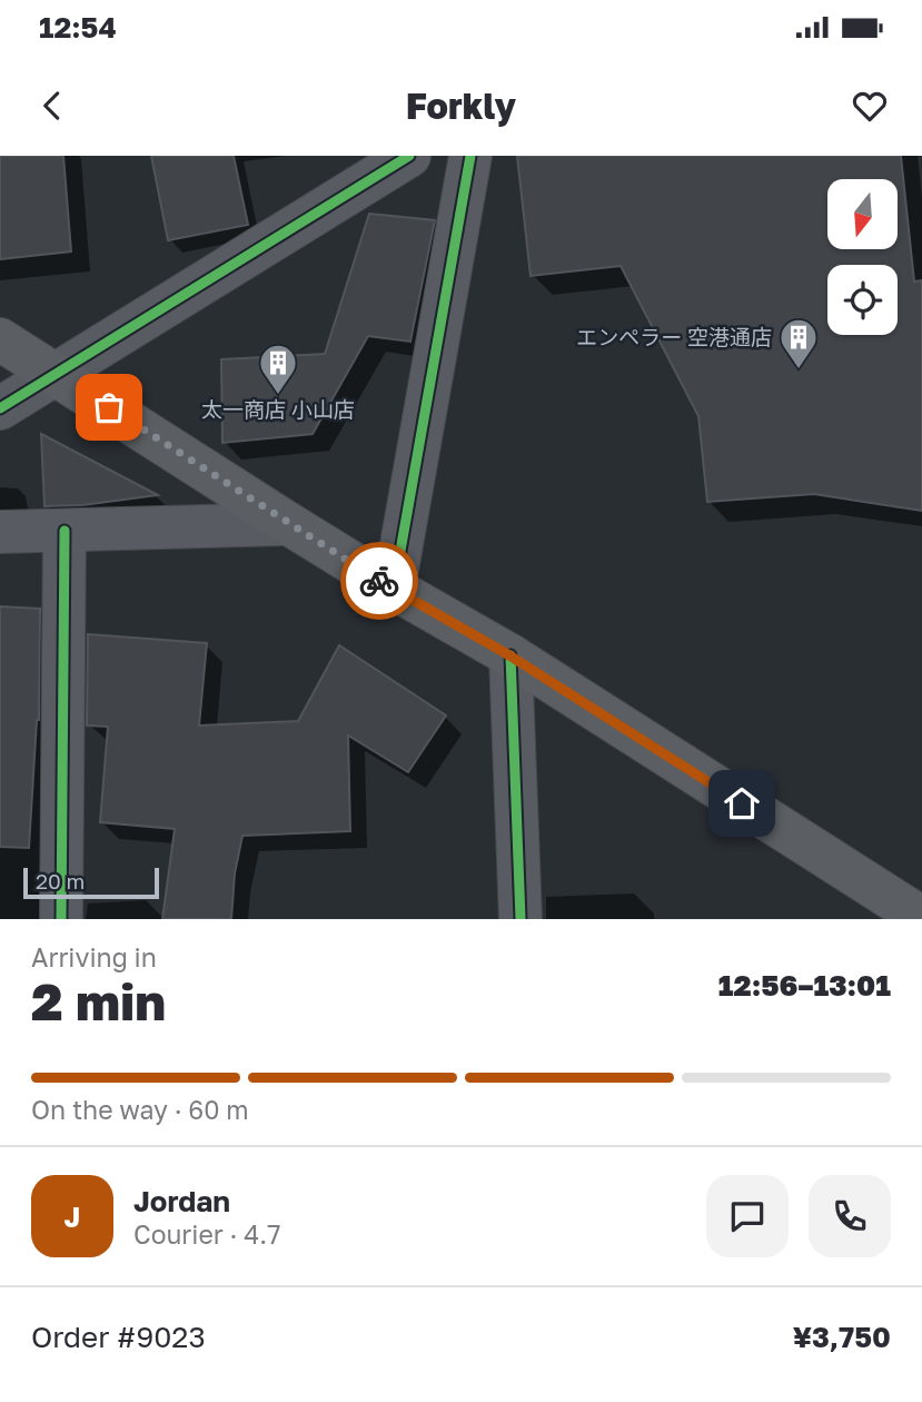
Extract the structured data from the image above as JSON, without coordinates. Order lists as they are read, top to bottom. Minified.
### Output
{"places":{"building":["エンペラー 空港通店","太一商店 小山店"]},"scale_bar":"20 m","north":"bottom","page":{"status":"12:54","header":"Forkly","scale":"20 m","heading":["2 min","Arriving in","12:56–13:01"],"panel":["Jordan","Courier · 4.7","Order #9023","¥3,750"],"bar":"On the way · 60 m","round":"J"}}
